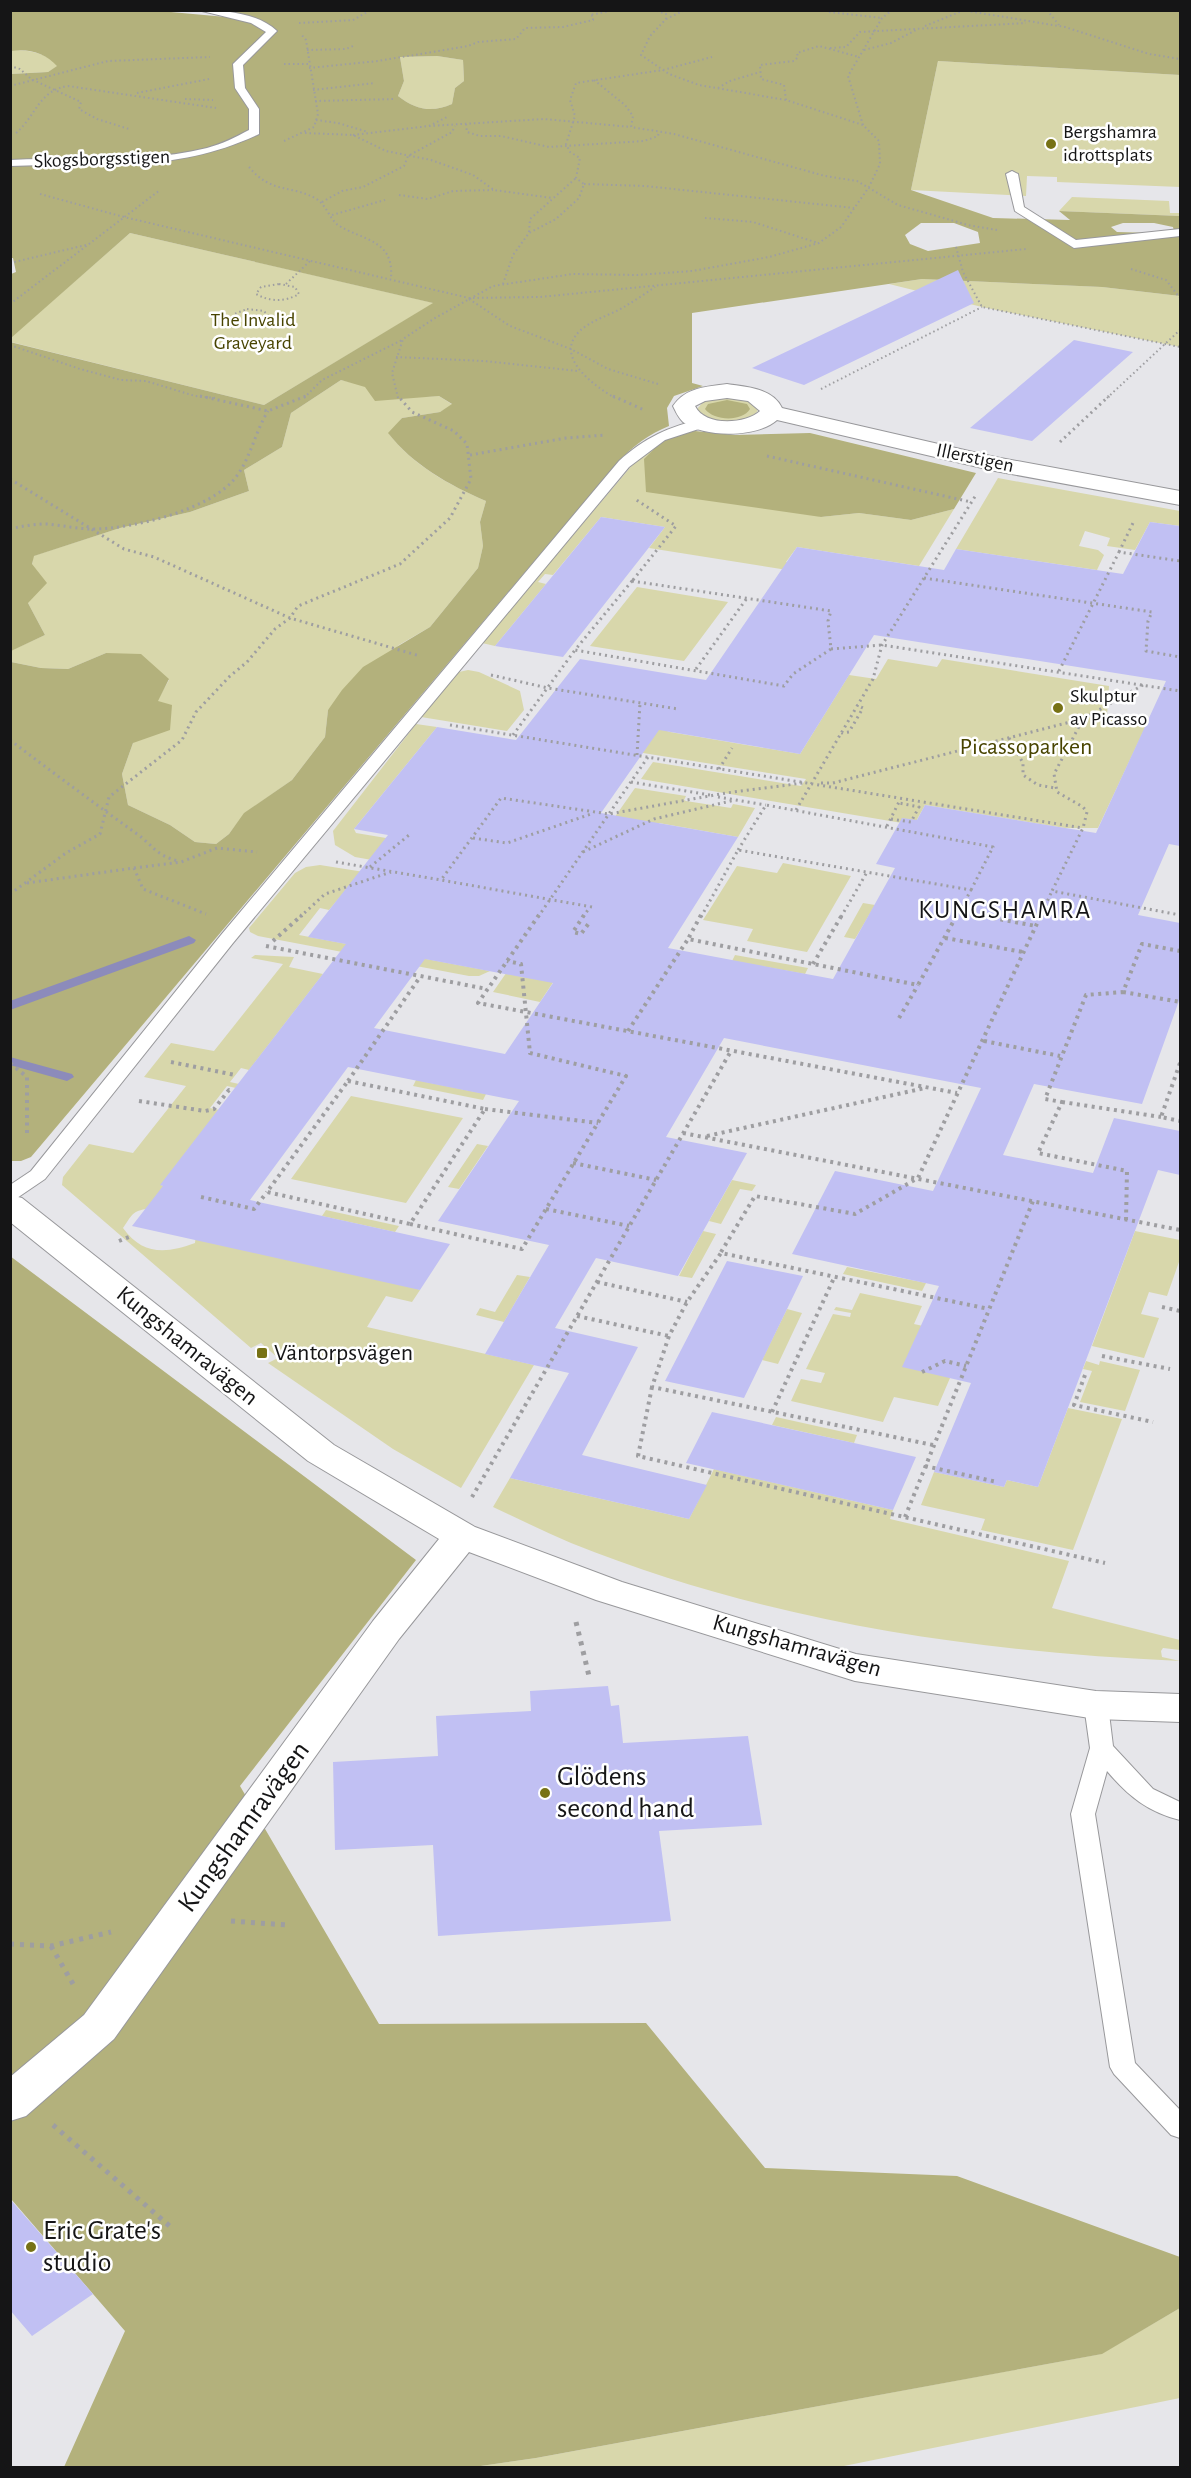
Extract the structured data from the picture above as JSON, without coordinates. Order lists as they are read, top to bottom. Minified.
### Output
{"streets":{"street":["Illerstigen","Kungshamravägen"],"lane":["Skogsborgsstigen"]},"districts":["KUNGSHAMRA"],"parks":["The Invalid Graveyard","Picassoparken"],"places":{"other":["Bergshamra idrottsplats","Skulptur av Picasso","Glödens second hand","Eric Grate's studio"],"transit":["Väntorpsvägen"]}}
